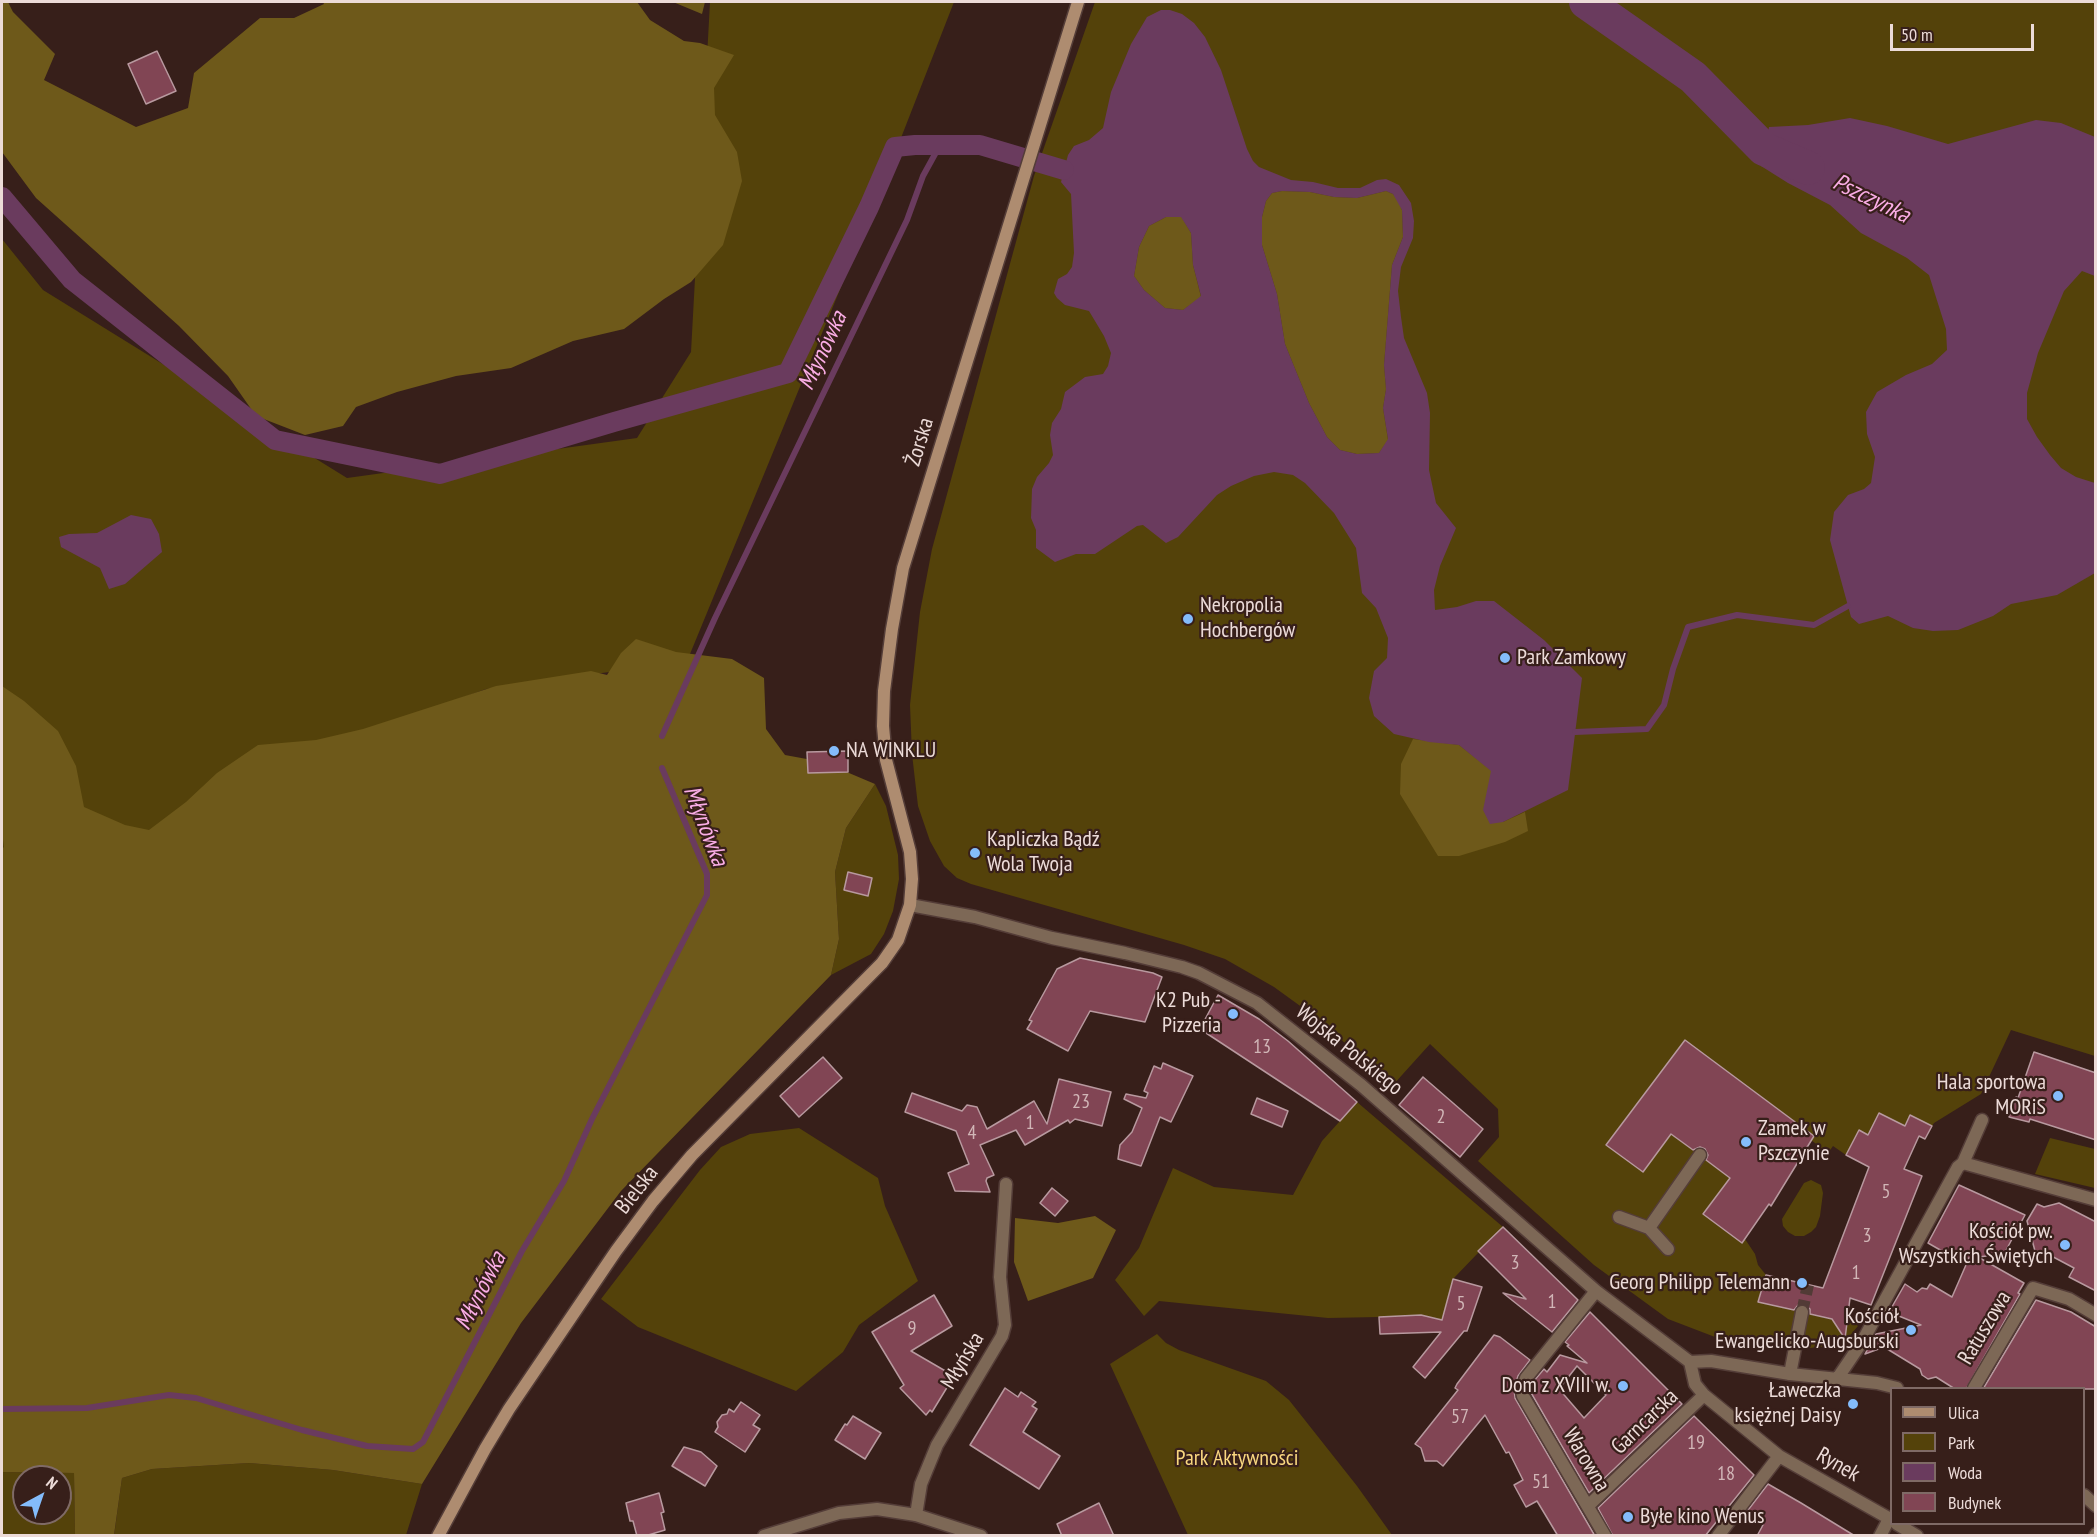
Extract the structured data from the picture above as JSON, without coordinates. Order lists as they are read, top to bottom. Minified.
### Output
{"streets":{"main road":["Żorska","Bielska"],"street":["Wojska Polskiego","Ratuszowa","Młyńska","Garncarska","Warowna","Rynek"]},"crossings":[["Żorska","Wojska Polskiego"],["Żorska","Bielska"],["Wojska Polskiego","Bielska"],["Wojska Polskiego","Warowna"],["Wojska Polskiego","Rynek"],["Garncarska","Warowna"],["Garncarska","Rynek"]],"water":["Pszczynka","Młynówka"],"parks":["Park Aktywności"],"places":["Nekropolia Hochbergów","Park Zamkowy","NA WINKLU","Kapliczka Bądź Wola Twoja","K2 Pub - Pizzeria","Hala sportowa MORiS","Zamek w Pszczynie","Kościół pw. Wszystkich Świętych","Georg Philipp Telemann","Kościół Ewangelicko-Augsburski","Dom z XVIII w.","Ławeczka księżnej Daisy","Byłe kino Wenus"],"house_numbers":["13","23","2","1","4","5","3","3","1","1","5","9","57","19","18","51"],"legend":["Ulica","Park","Woda","Budynek"],"scale_bar":"50 m","north":"top right"}
